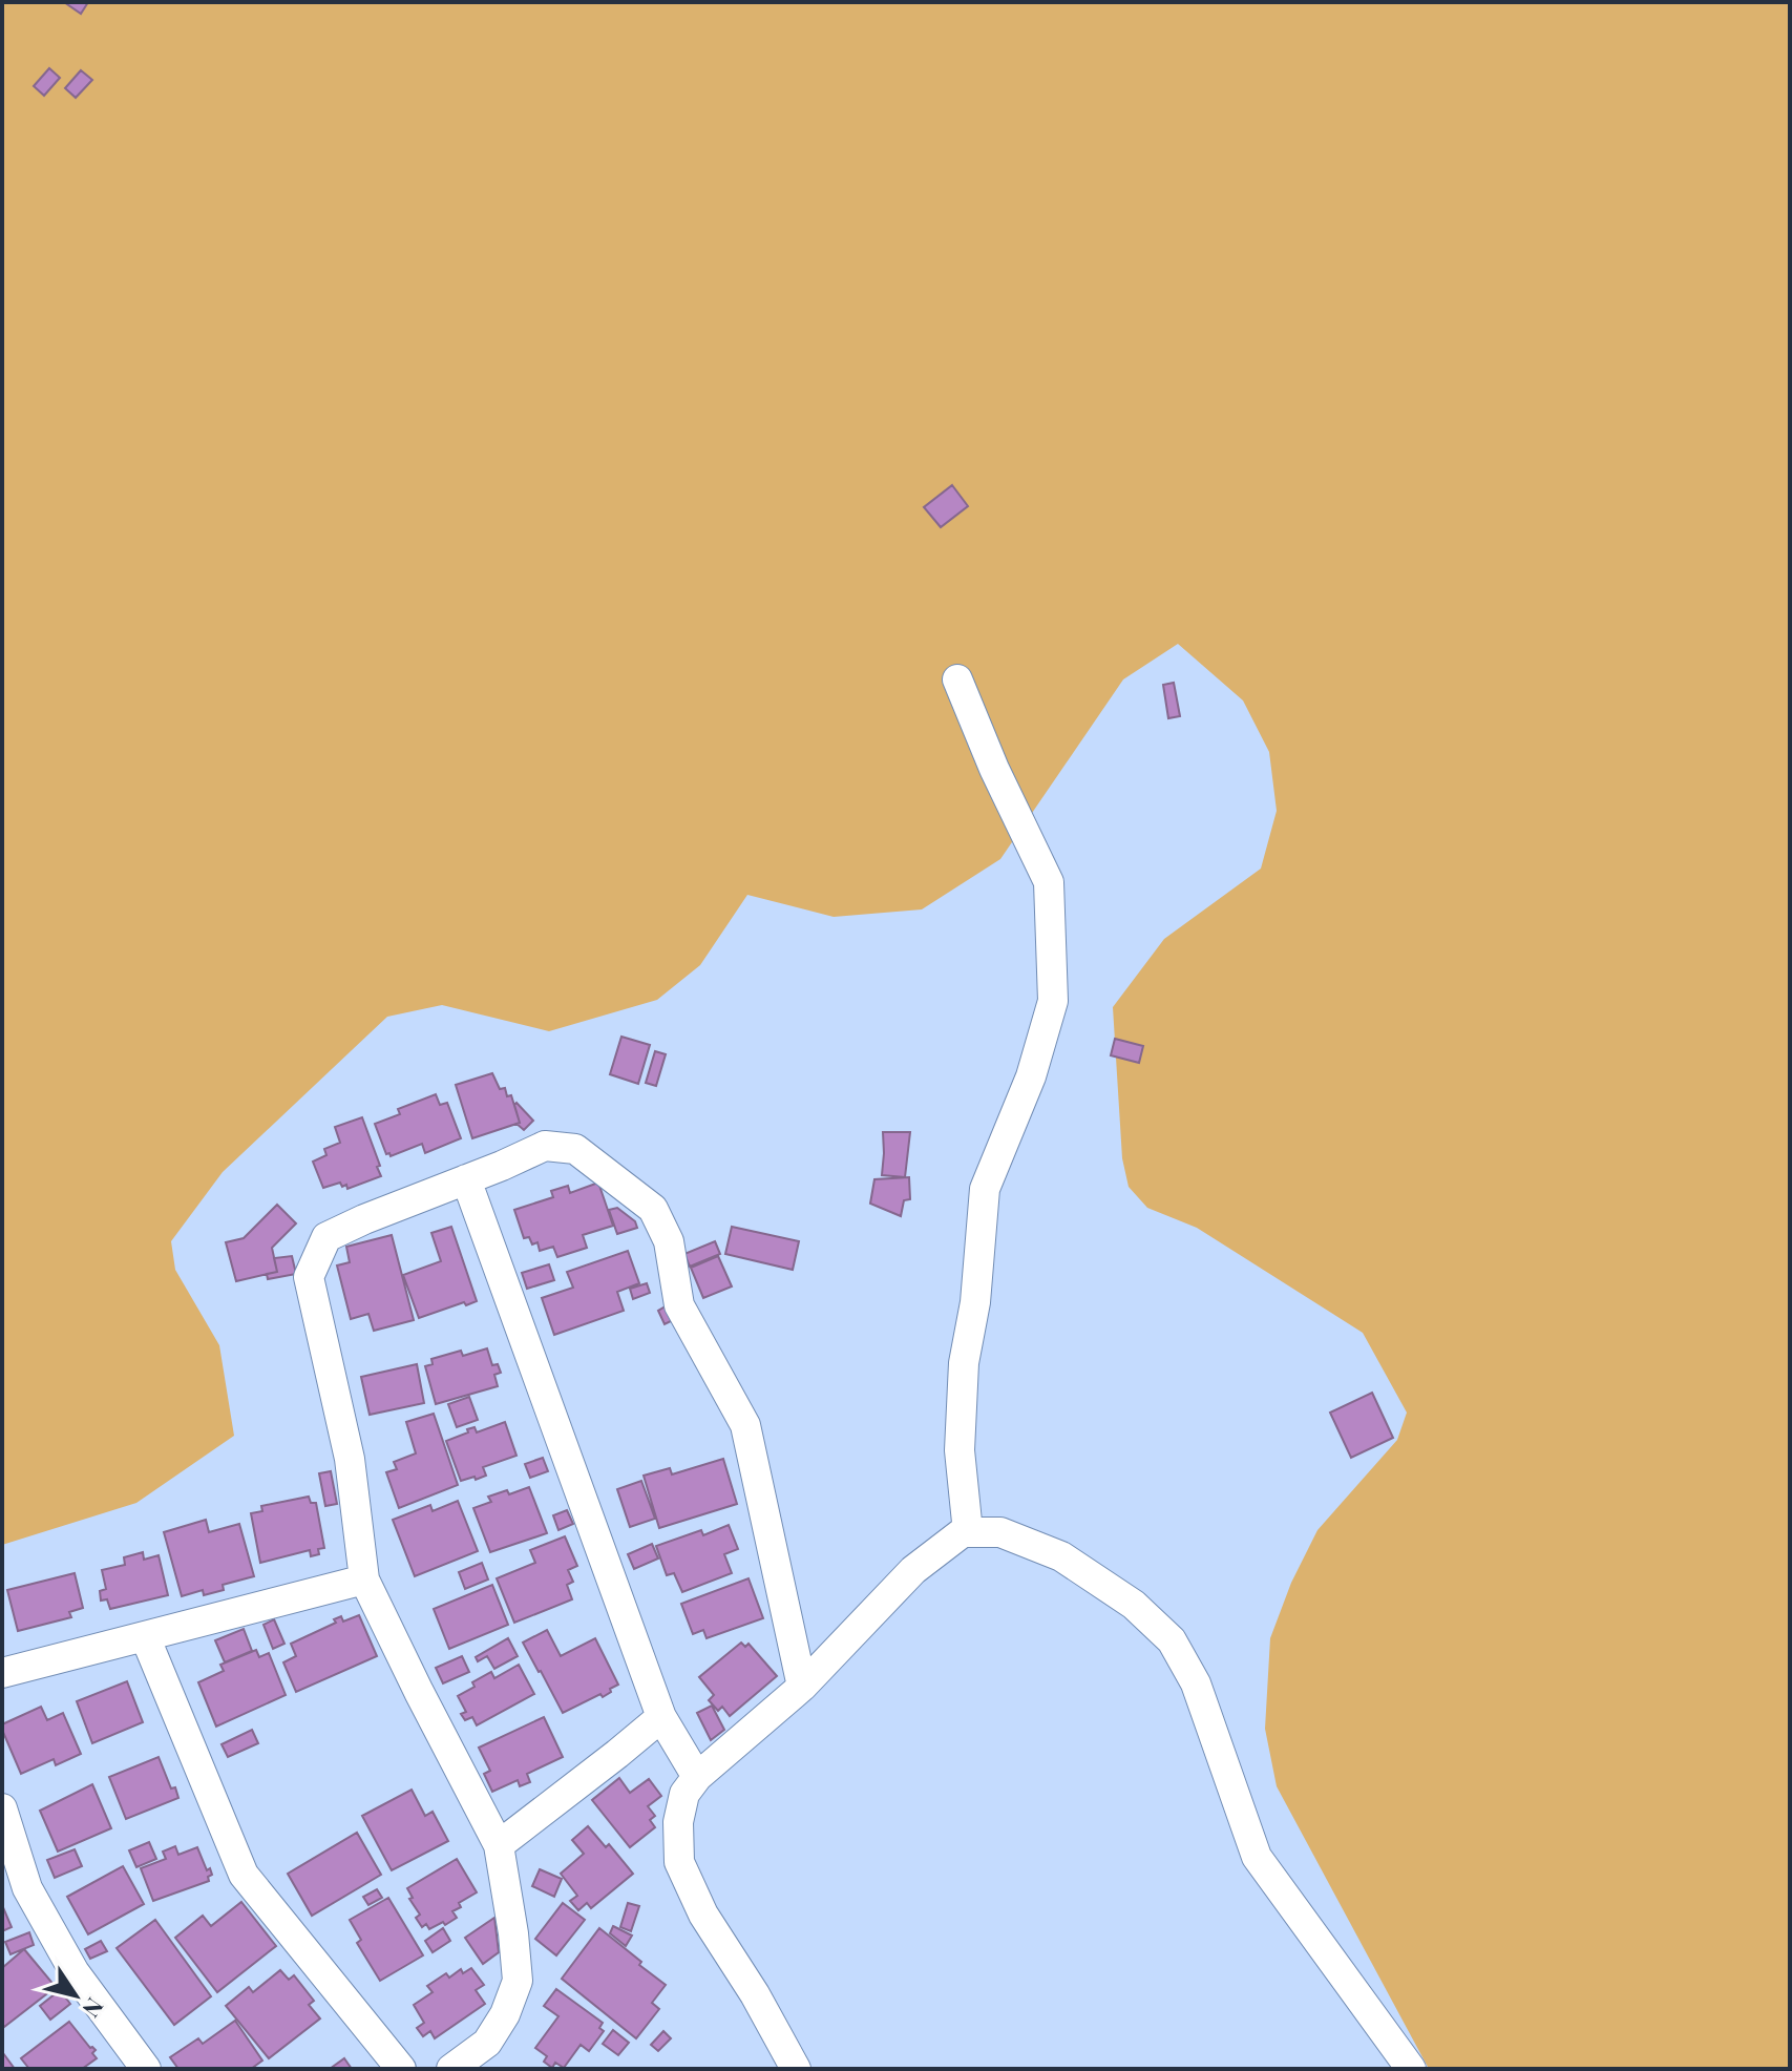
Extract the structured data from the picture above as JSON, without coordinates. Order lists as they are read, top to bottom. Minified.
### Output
{"north":"bottom right"}
